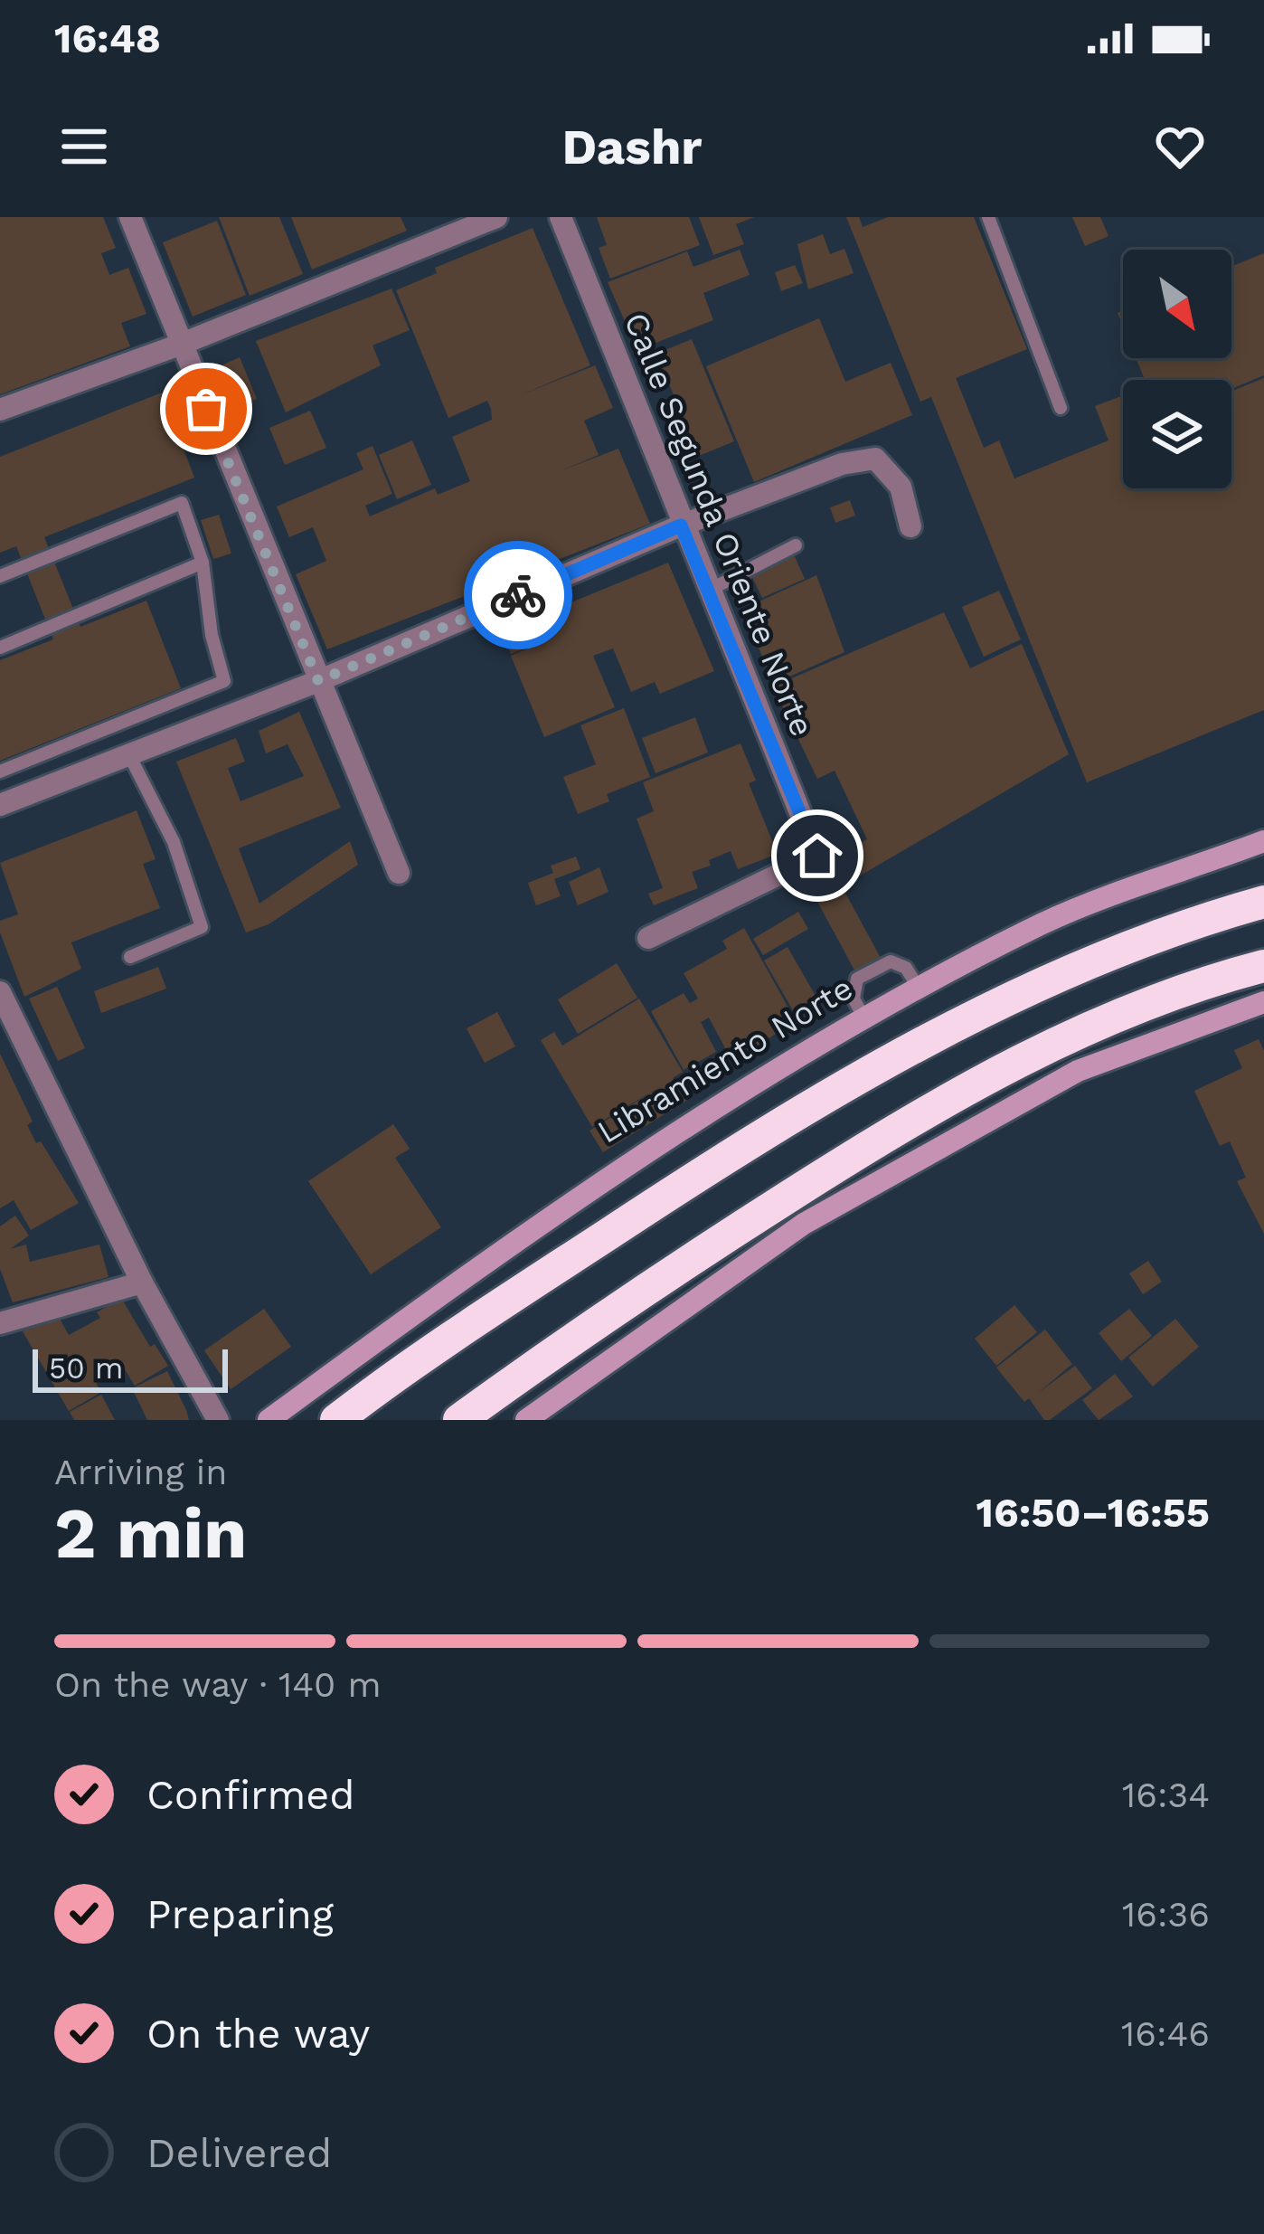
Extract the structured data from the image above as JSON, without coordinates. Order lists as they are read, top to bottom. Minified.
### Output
{"streets":{"street":["Calle Segunda Oriente Norte","Libramiento Norte"]},"scale_bar":"50 m","north":"bottom right","page":{"status":"16:48","header":"Dashr","scale":"50 m","heading":["2 min","Arriving in","16:50–16:55"],"bar":"On the way · 140 m","list":[["Confirmed","16:34"],["Preparing","16:36"],["On the way","16:46"],"Delivered"]}}
